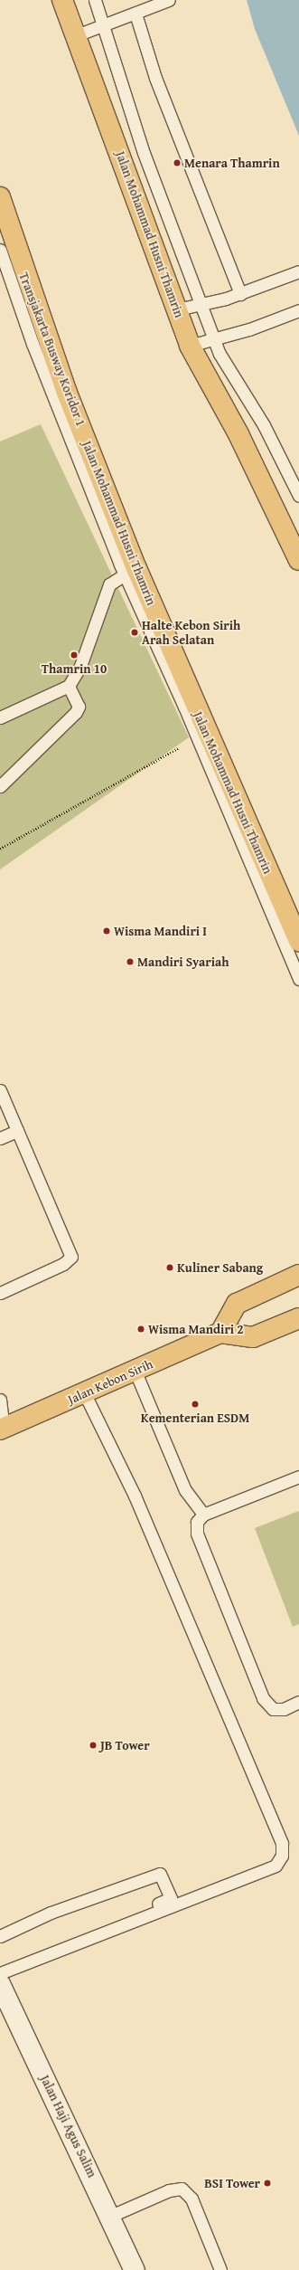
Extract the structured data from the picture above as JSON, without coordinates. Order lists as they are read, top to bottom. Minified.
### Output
{"streets":{"main road":["Jalan Mohammad Husni Thamrin","Jalan Kebon Sirih"],"street":["Jalan Haji Agus Salim"],"lane":["Transjakarta Busway Koridor 1"]},"crossings":[["Jalan Mohammad Husni Thamrin","Transjakarta Busway Koridor 1"]],"places":["Menara Thamrin","Halte Kebon Sirih Arah Selatan","Thamrin 10","Wisma Mandiri I","Mandiri Syariah","Kuliner Sabang","Wisma Mandiri 2","Kementerian ESDM","JB Tower","BSI Tower"]}
